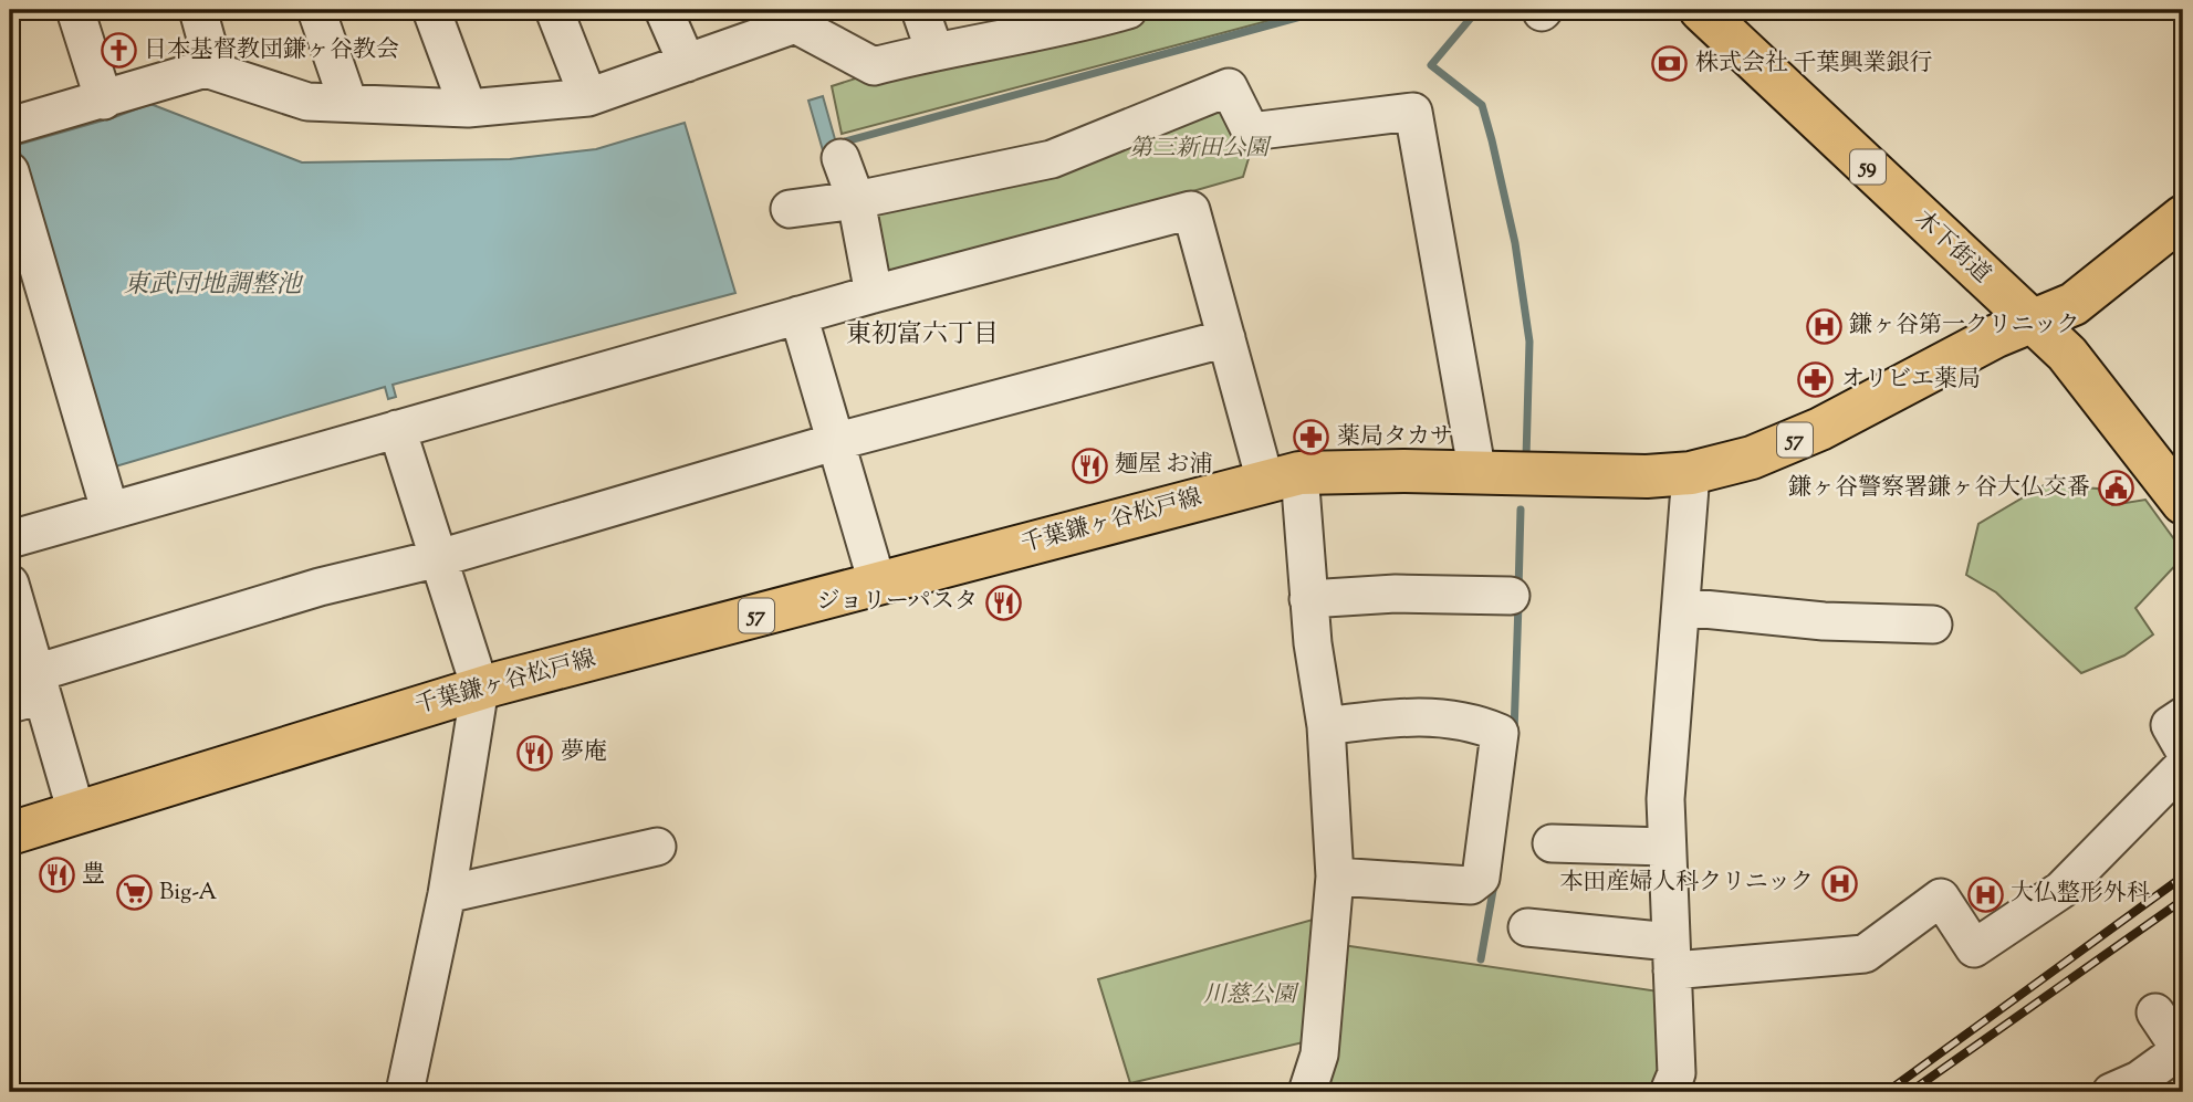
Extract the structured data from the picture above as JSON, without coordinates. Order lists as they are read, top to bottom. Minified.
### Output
{"streets":{"main road":["59","木下街道","57","千葉鎌ヶ谷松戸線"]},"crossings":[["木下街道","千葉鎌ヶ谷松戸線"]],"districts":["東初富六丁目"],"water":["東武団地調整池"],"parks":["第三新田公園","川慈公園"],"places":{"church":["日本基督教団鎌ヶ谷教会"],"bank":["株式会社 千葉興業銀行"],"hospital":["鎌ヶ谷第一クリニック","本田産婦人科クリニック","大仏整形外科"],"pharmacy":["オリビエ薬局","薬局タカサ"],"restaurant":["麺屋 お浦","ジョリーパスタ","夢庵","豊"],"public building":["鎌ヶ谷警察署鎌ヶ谷大仏交番"],"supermarket":["Big-A"]}}
